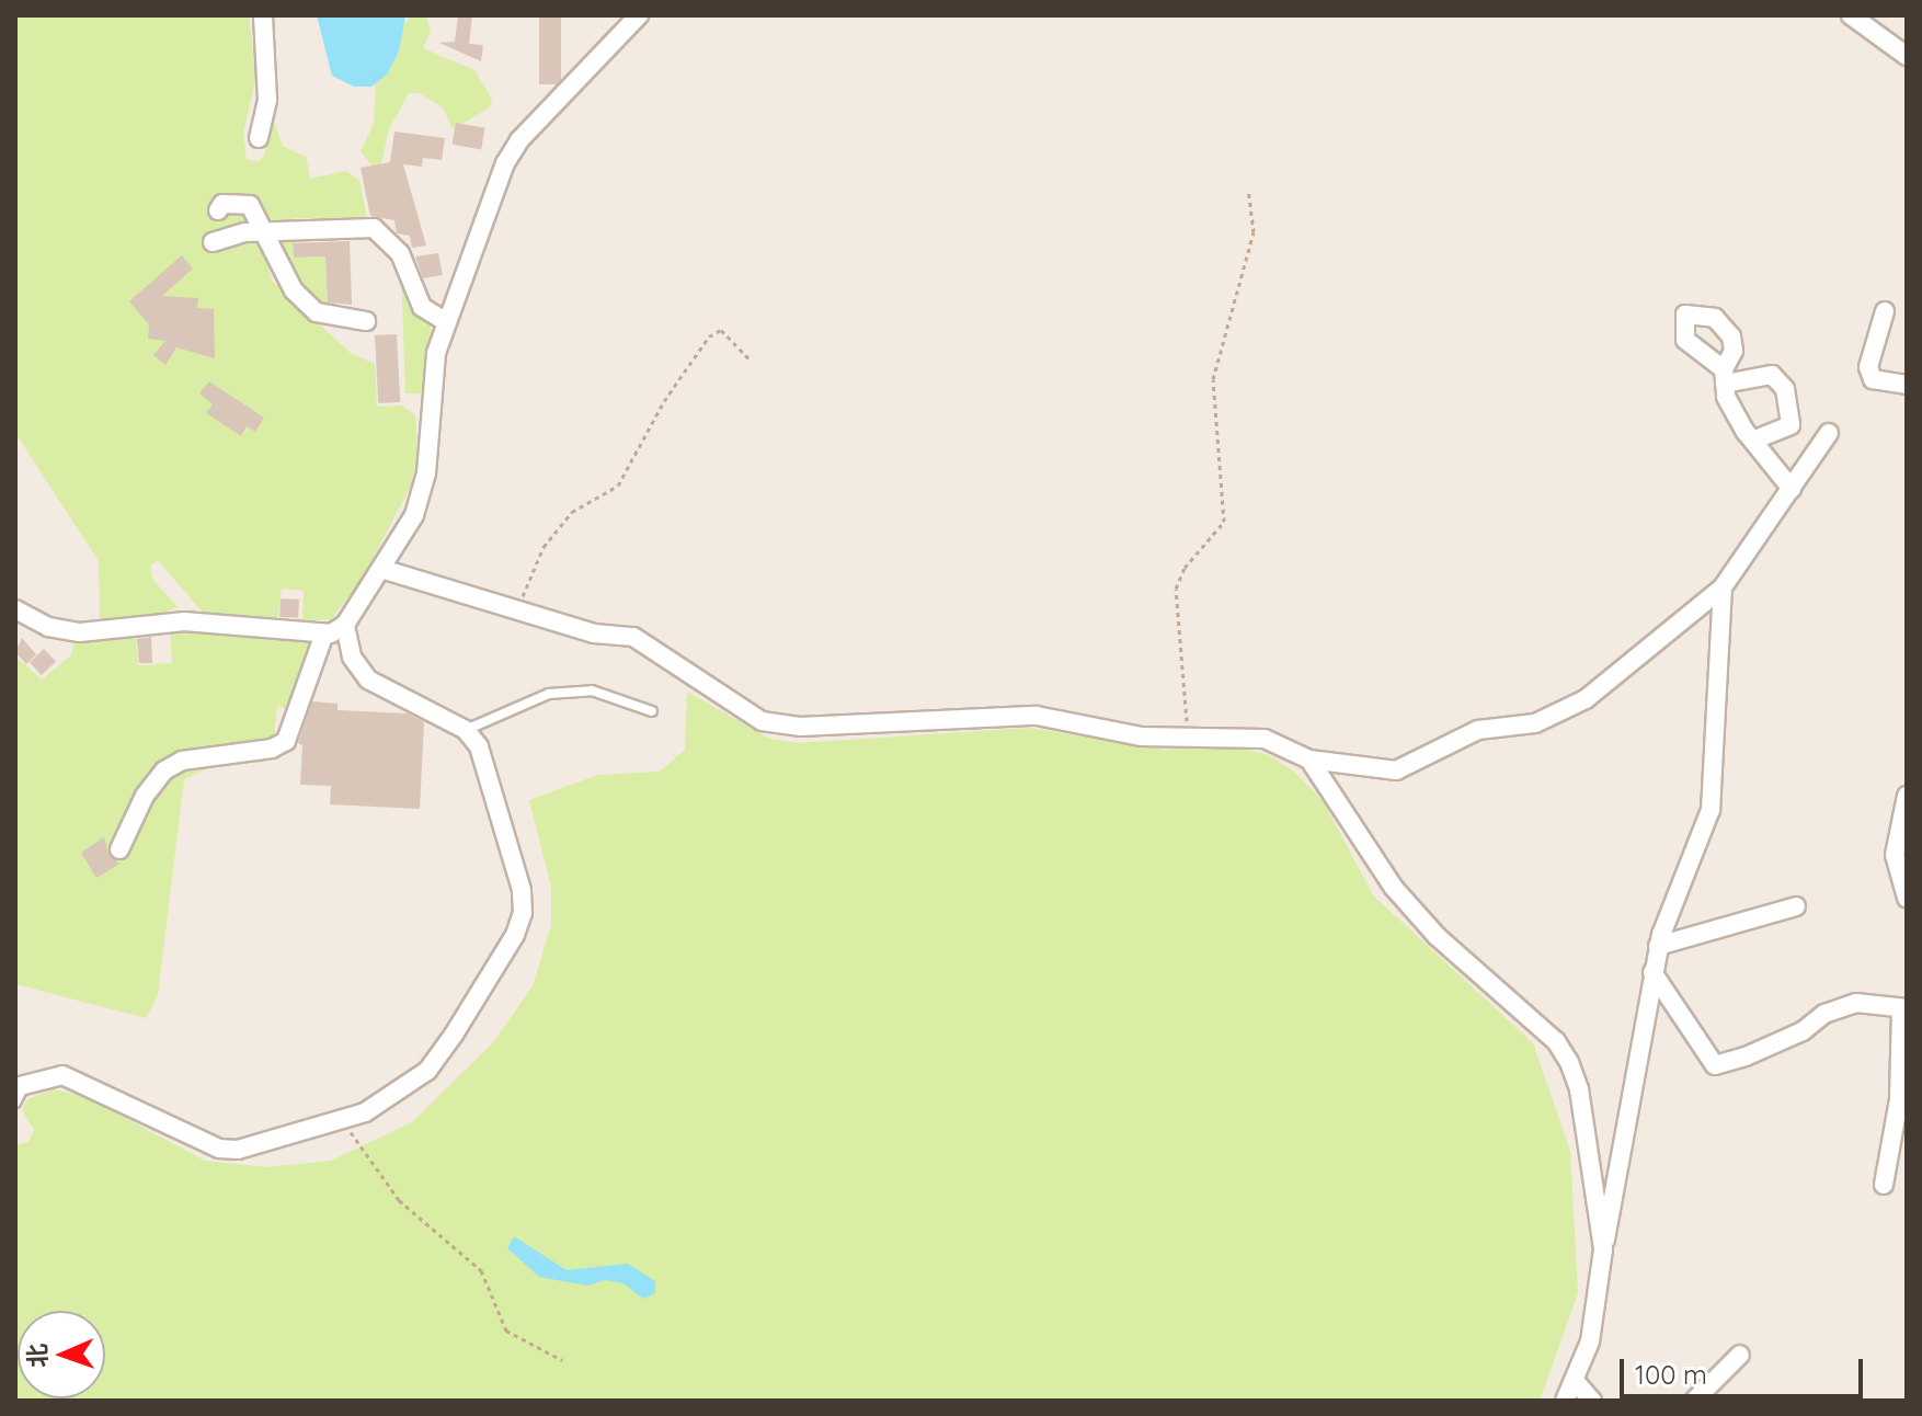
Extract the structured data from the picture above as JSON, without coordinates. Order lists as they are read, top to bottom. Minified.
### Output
{"scale_bar":"100 m","north":"left"}
